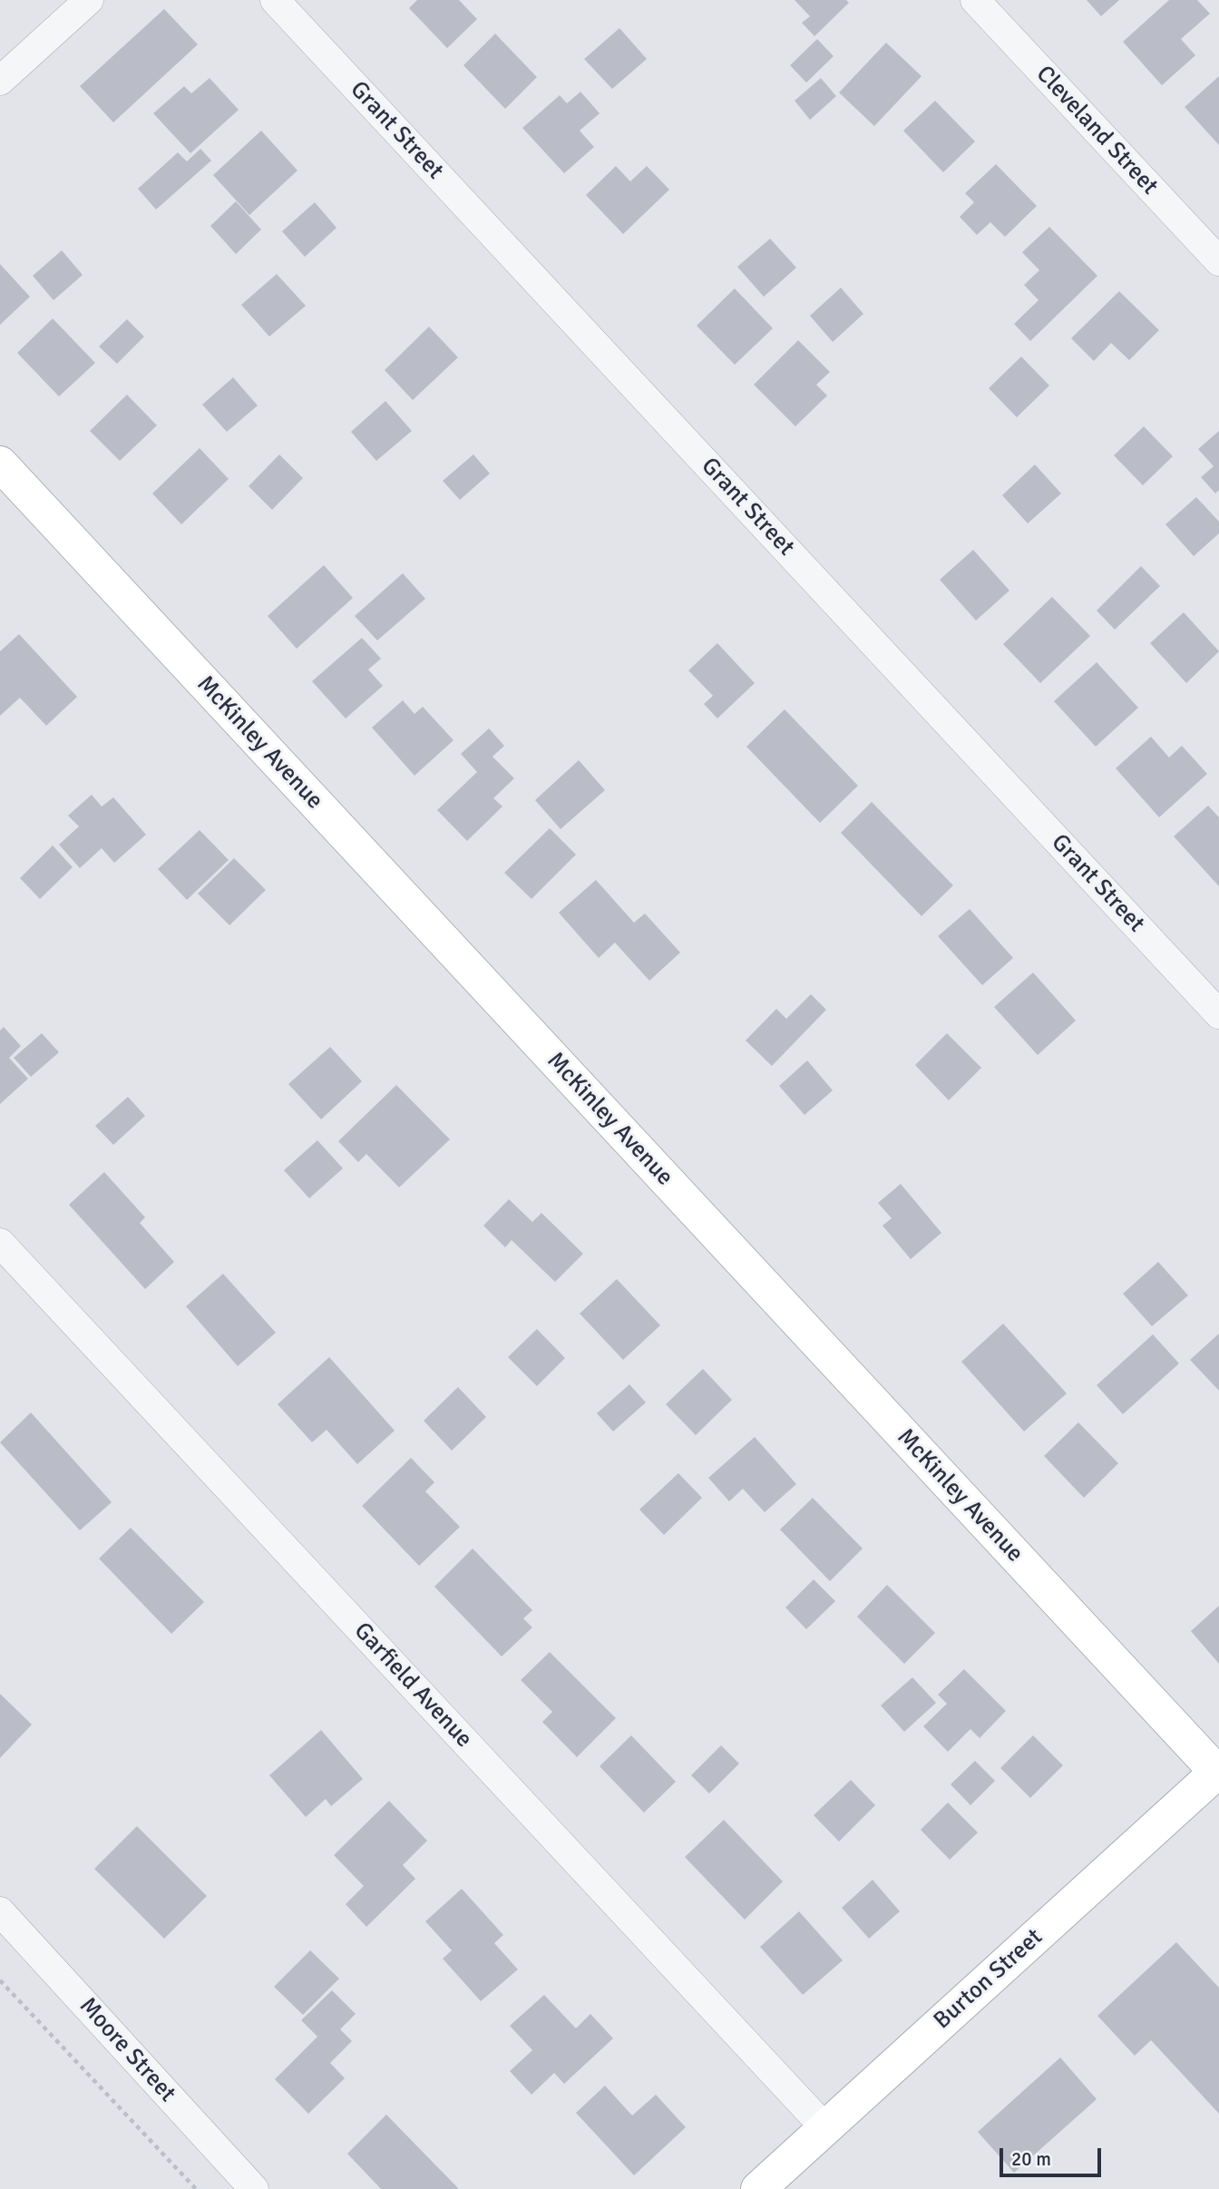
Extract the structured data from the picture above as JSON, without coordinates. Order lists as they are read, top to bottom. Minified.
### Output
{"streets":{"street":["Grant Street","Cleveland Street","McKinley Avenue","Garfield Avenue","Burton Street","Moore Street"]},"crossings":[["McKinley Avenue","Burton Street"],["Garfield Avenue","Burton Street"]],"scale_bar":"20 m"}
